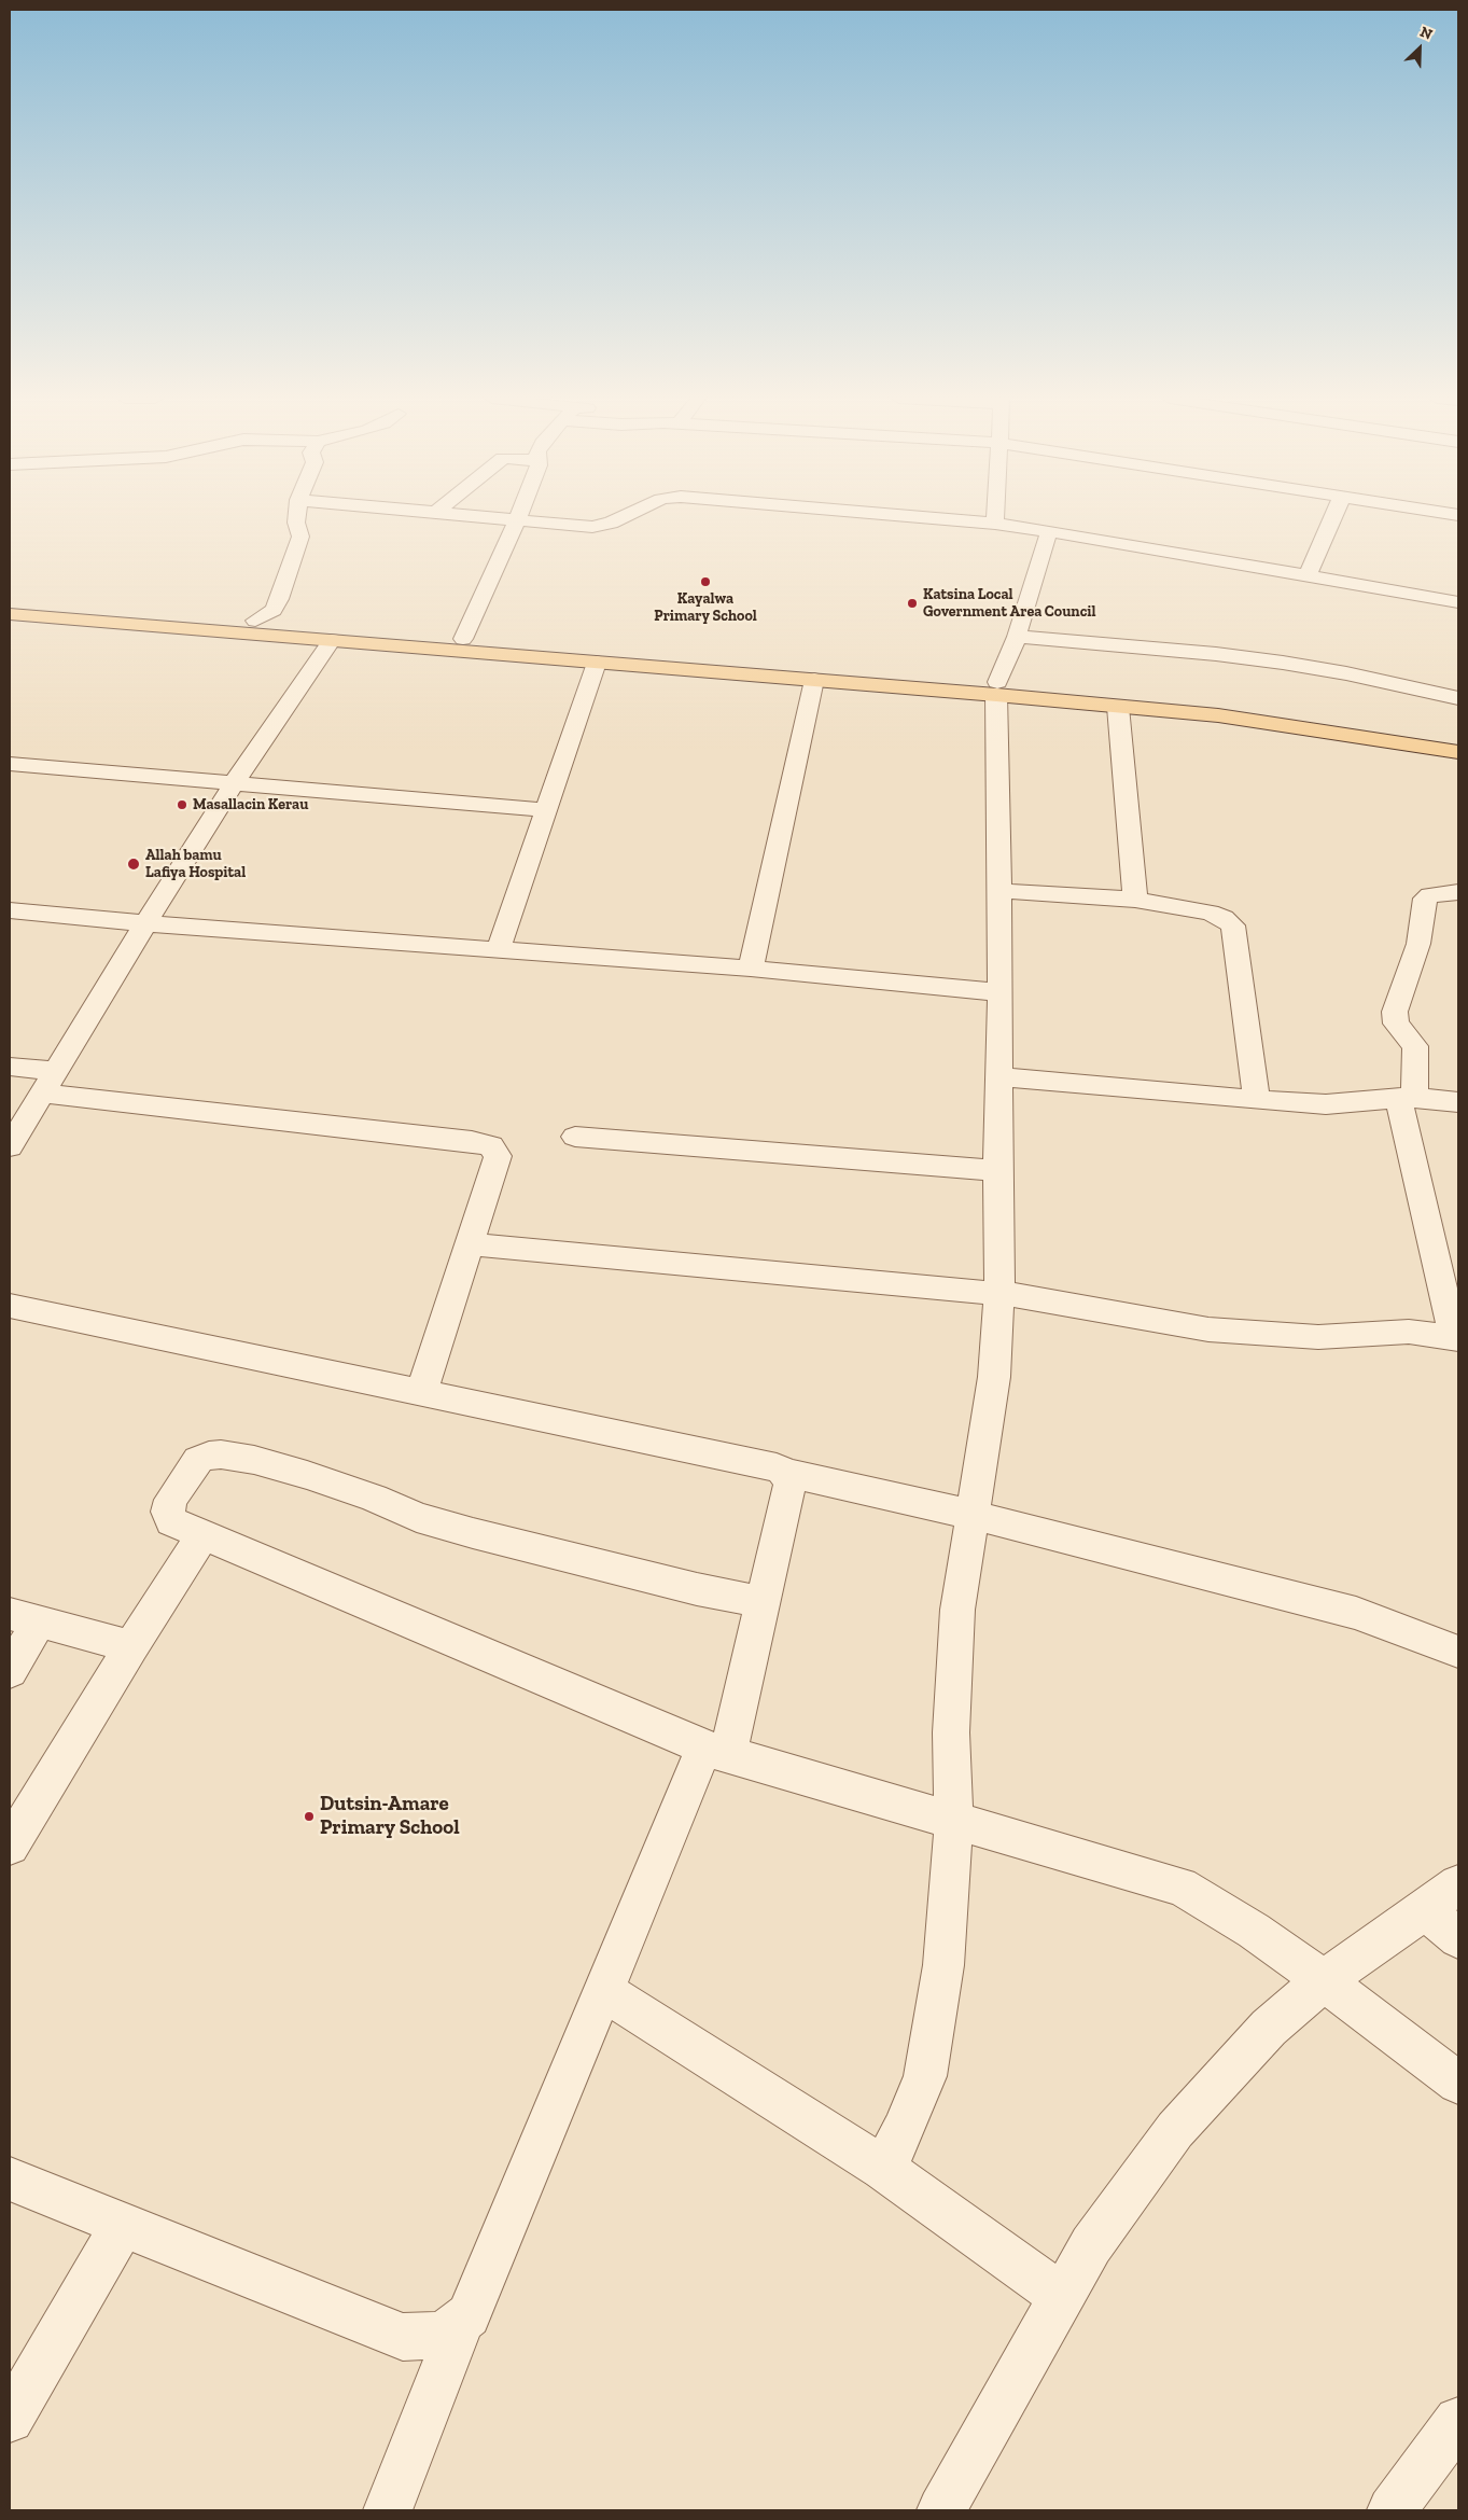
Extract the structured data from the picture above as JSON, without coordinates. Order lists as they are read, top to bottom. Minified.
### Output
{"places":["Kayalwa Primary School","Katsina Local Government Area Council","Masallacin Kerau","Allah bamu Lafiya Hospital","Dutsin-Amare Primary School"],"north":"top right"}
